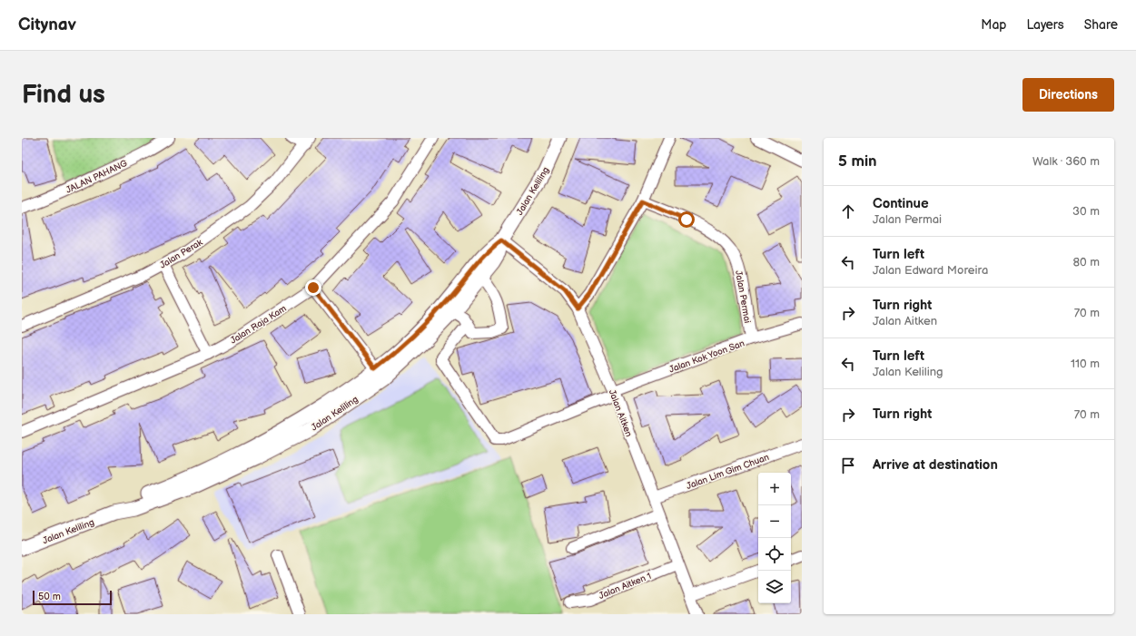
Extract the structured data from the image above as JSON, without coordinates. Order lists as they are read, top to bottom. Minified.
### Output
{"streets":{"main road":["Jalan Keliling"],"street":["JALAN PAHANG","Jalan Perak","Jalan Permai","Jalan Raja Kam","Jalan Kok Yoon San","Jalan Aitken","Jalan Lim Gim Chuan","Jalan Aitken 1"]},"crossings":[["Jalan Keliling","Jalan Aitken"],["Jalan Permai","Jalan Kok Yoon San"],["Jalan Kok Yoon San","Jalan Aitken"],["Jalan Aitken","Jalan Lim Gim Chuan"],["Jalan Aitken","Jalan Aitken 1"]],"scale_bar":"50 m","page":{"header":"Citynav","nav":["Map","Layers","Share"],"buttons":"Directions","title":"Find us","heading":["5 min","Walk · 360 m"],"list":[["Continue","Jalan Permai","30 m"],["Turn left","Jalan Edward Moreira","80 m"],["Turn right","Jalan Aitken","70 m"],["Turn left","Jalan Keliling","110 m"],["Turn right","70 m"],"Arrive at destination"],"map_buttons":["+","−"],"scale":"50 m"}}
